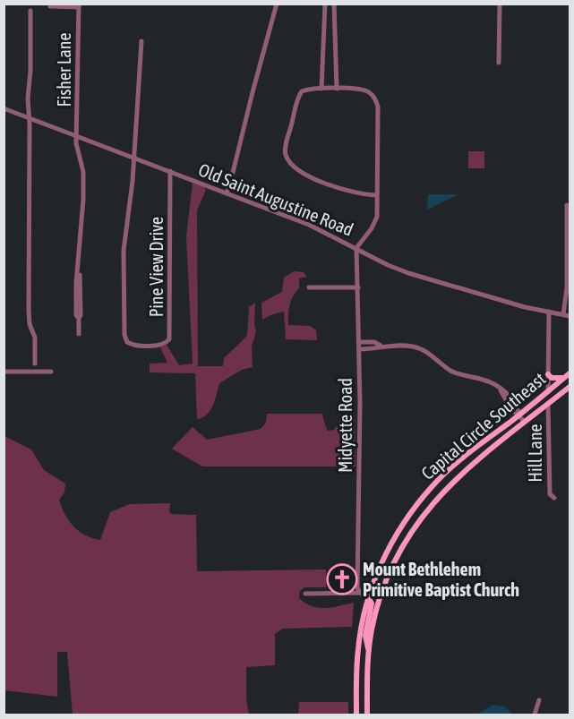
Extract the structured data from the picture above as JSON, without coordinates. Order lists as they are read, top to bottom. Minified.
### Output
{"streets":{"main road":["Capital Circle Southeast"],"street":["Fisher Lane","Old Saint Augustine Road","Pine View Drive","Midyette Road","Hill Lane"]},"crossings":[["Fisher Lane","Old Saint Augustine Road"],["Old Saint Augustine Road","Pine View Drive"],["Old Saint Augustine Road","Midyette Road"],["Capital Circle Southeast","Hill Lane"]],"places":{"church":["Mount Bethlehem Primitive Baptist Church"]}}
